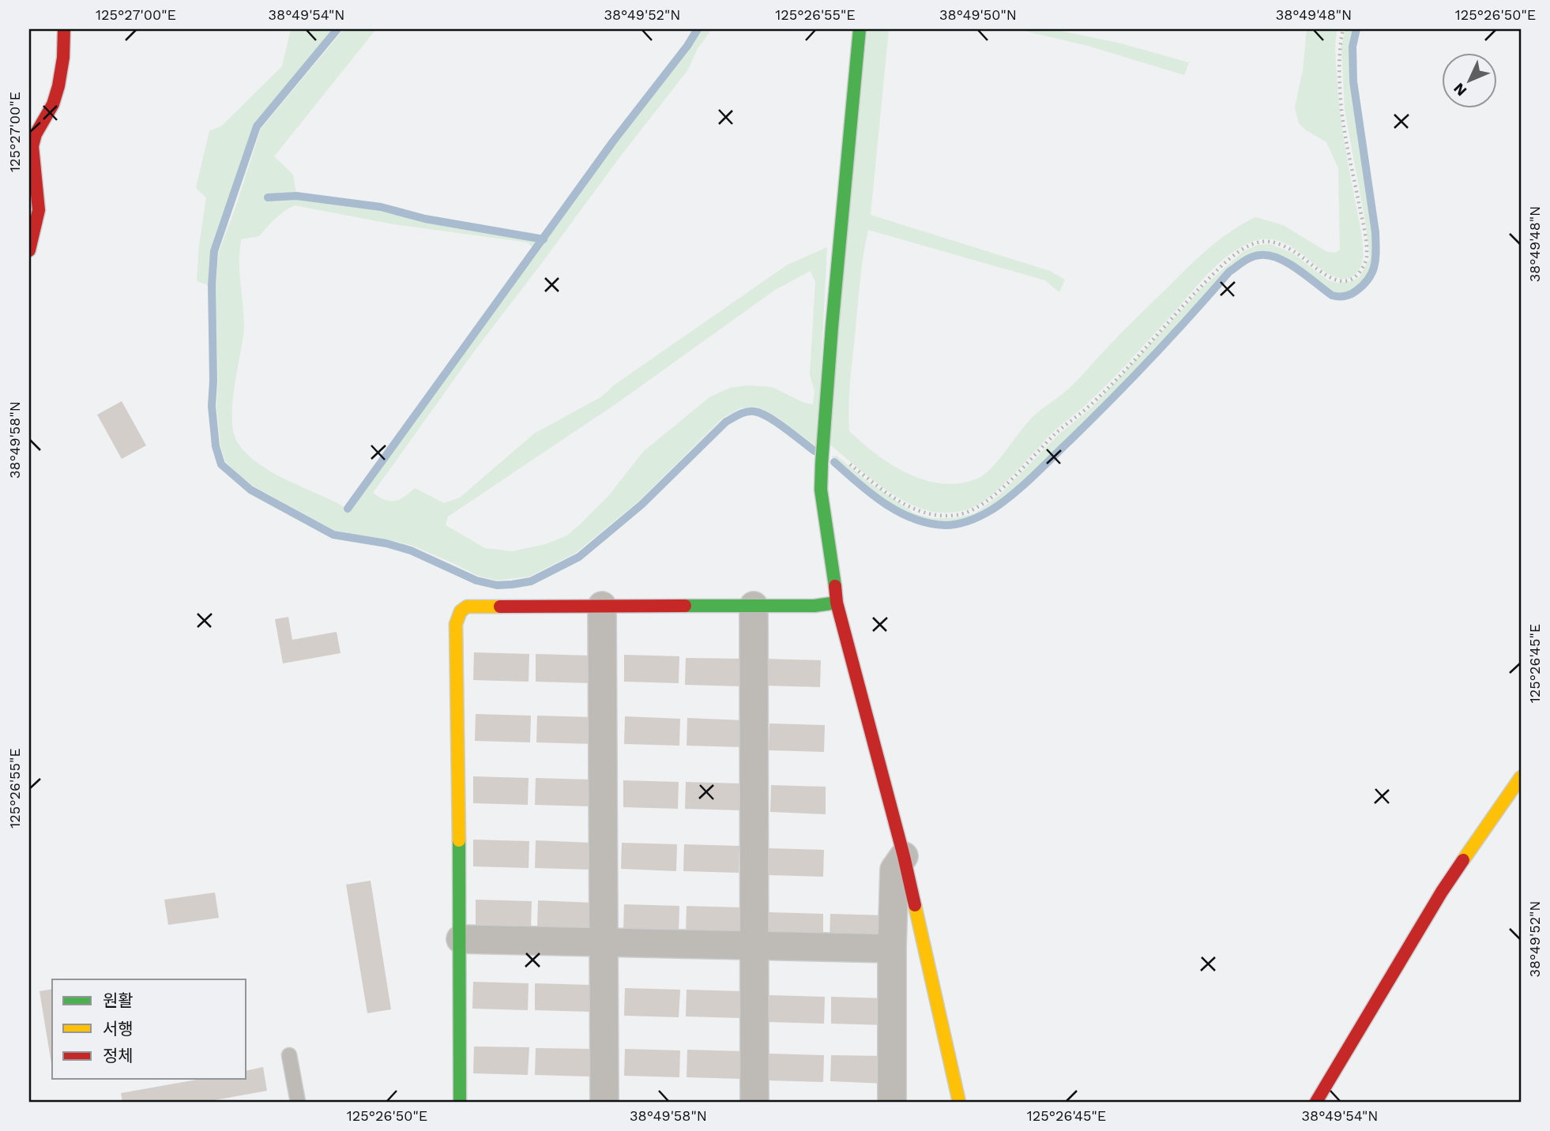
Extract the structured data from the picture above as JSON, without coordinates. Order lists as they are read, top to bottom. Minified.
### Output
{"legend":["원활","서행","정체"],"north":"bottom left","coordinates":["125°27'00\"E","38°49'54\"N","38°49'52\"N","125°26'55\"E","38°49'50\"N","38°49'48\"N","125°26'50\"E","38°49'58\"N","125°26'45\"E"]}
